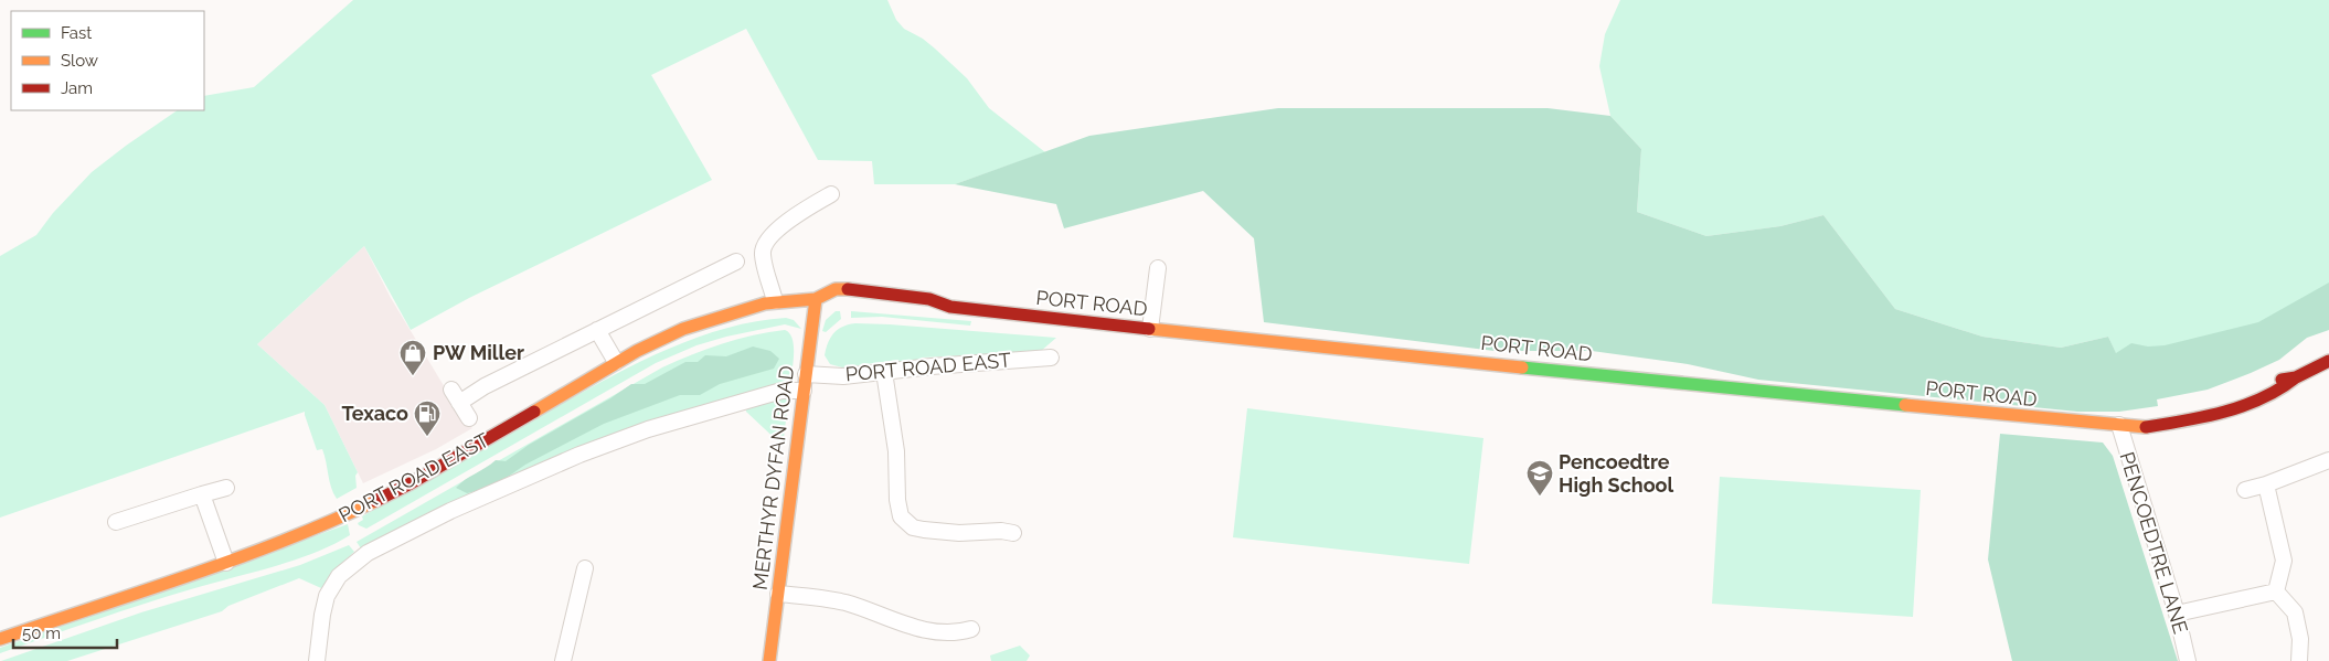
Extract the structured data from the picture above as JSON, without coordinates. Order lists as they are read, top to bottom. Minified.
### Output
{"streets":{"main road":["PORT ROAD","PORT ROAD EAST","MERTHYR DYFAN ROAD"],"street":["PENCOEDTRE LANE"]},"crossings":[["PORT ROAD","PORT ROAD EAST"],["PORT ROAD","MERTHYR DYFAN ROAD"],["PORT ROAD","PENCOEDTRE LANE"],["PORT ROAD EAST","MERTHYR DYFAN ROAD"]],"places":{"shop":["PW Miller"],"fuel station":["Texaco"],"school or university":["Pencoedtre High School"]},"legend":["Fast","Slow","Jam"],"scale_bar":"50 m"}
